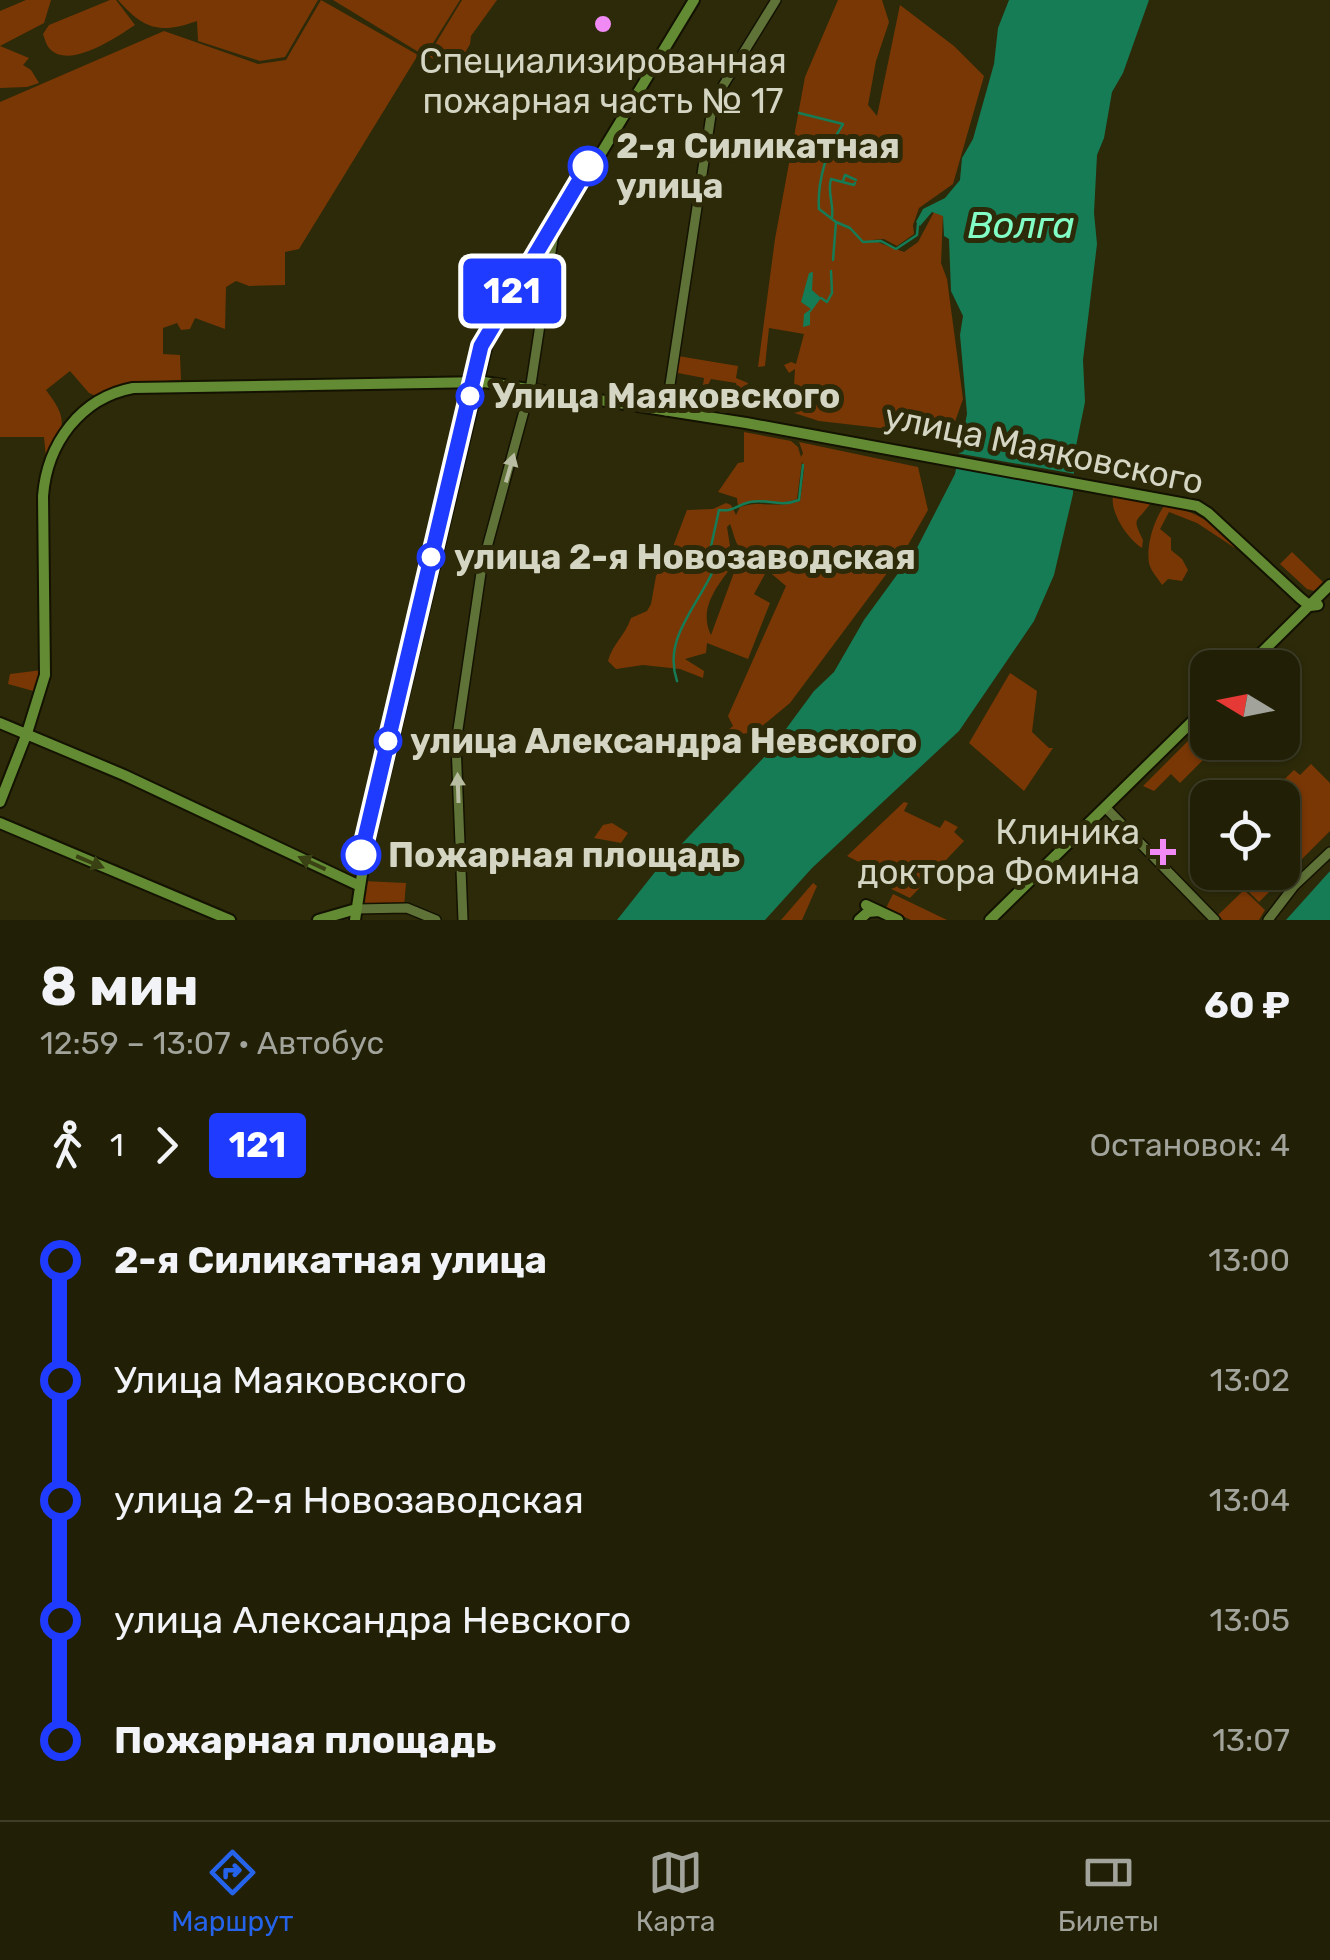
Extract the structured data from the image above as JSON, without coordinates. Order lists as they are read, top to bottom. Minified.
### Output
{"streets":{"main road":["улица Маяковского"]},"water":["Волга"],"places":{"other":["Специализированная пожарная часть № 17","2-я Силикатная улица","Улица Маяковского","улица 2-я Новозаводская","улица Александра Невского","Пожарная площадь"],"health":["Клиника доктора Фомина"]},"lines":["bus line 121"],"north":"left","page":{"on_map":"121","heading":["8 мин","12:59 – 13:07 · Автобус","60 ₽"],"legs":["1","121","Остановок: 4"],"list":[{"name":"2-я Силикатная улица","value":"13:00"},{"name":"Улица Маяковского","value":"13:02"},{"name":"улица 2-я Новозаводская","value":"13:04"},{"name":"улица Александра Невского","value":"13:05"},{"name":"Пожарная площадь","value":"13:07"}],"tabs":["Маршрут","Карта","Билеты"]}}
